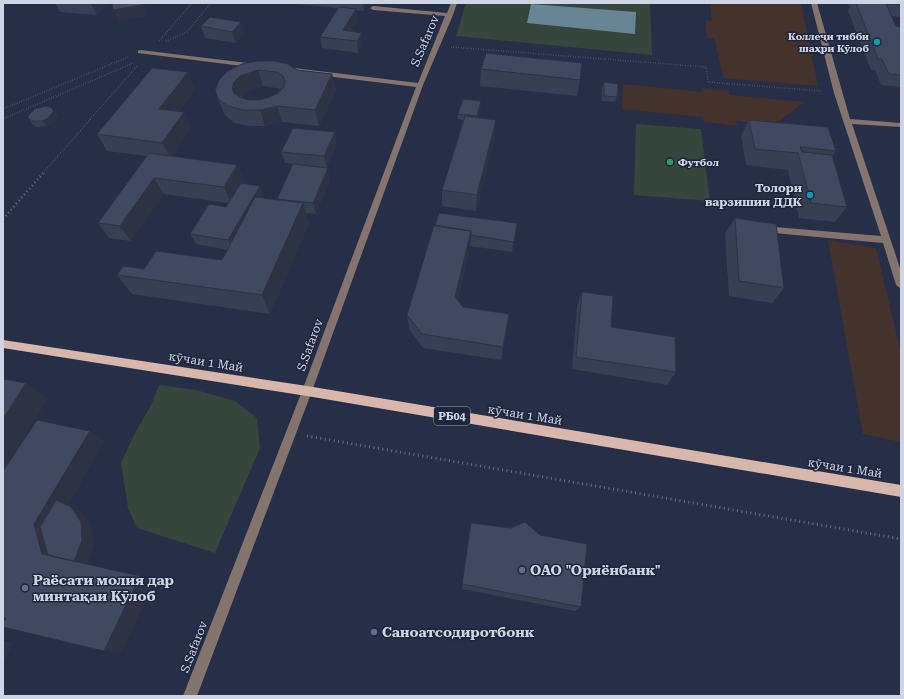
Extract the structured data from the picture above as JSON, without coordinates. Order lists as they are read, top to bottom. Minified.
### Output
{"streets":{"main road":["кӯчаи 1 Май","РБ04"],"street":["S.Safarov"]},"crossings":[["S.Safarov","кӯчаи 1 Май"]],"places":["Коллеҷи тибби шаҳри Кӯлоб","Футбол","Толори варзишии ДДК","ОАО \"Ориёнбанк\"","Раёсати молия дар минтақаи Кӯлоб","Саноатсодиротбонк"]}
